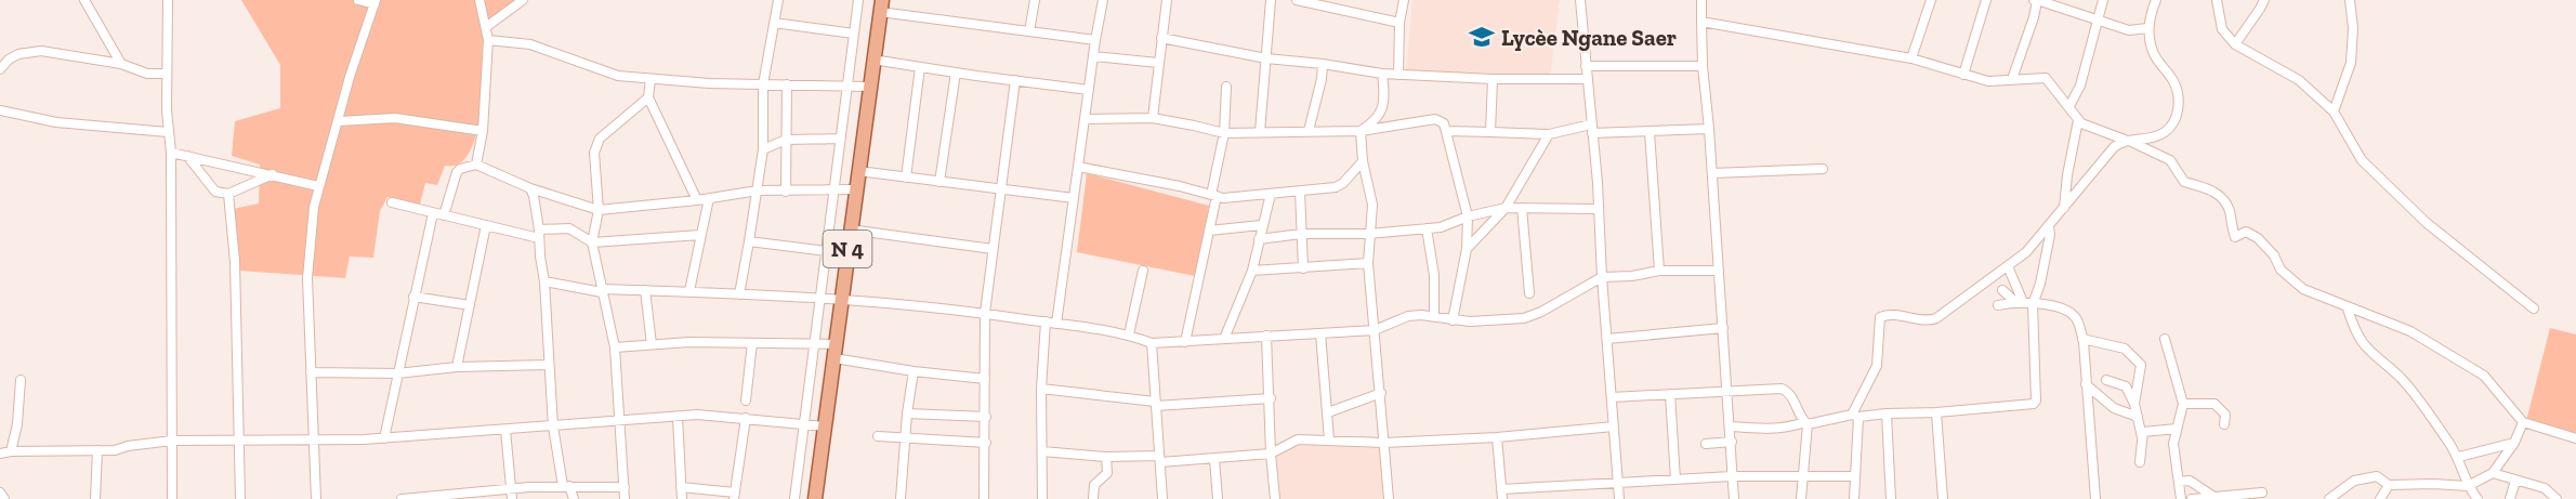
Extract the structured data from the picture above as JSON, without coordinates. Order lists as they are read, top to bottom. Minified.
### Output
{"streets":{"main road":["N 4"]},"places":{"school or university":["Lycèe Ngane Saer"]}}
